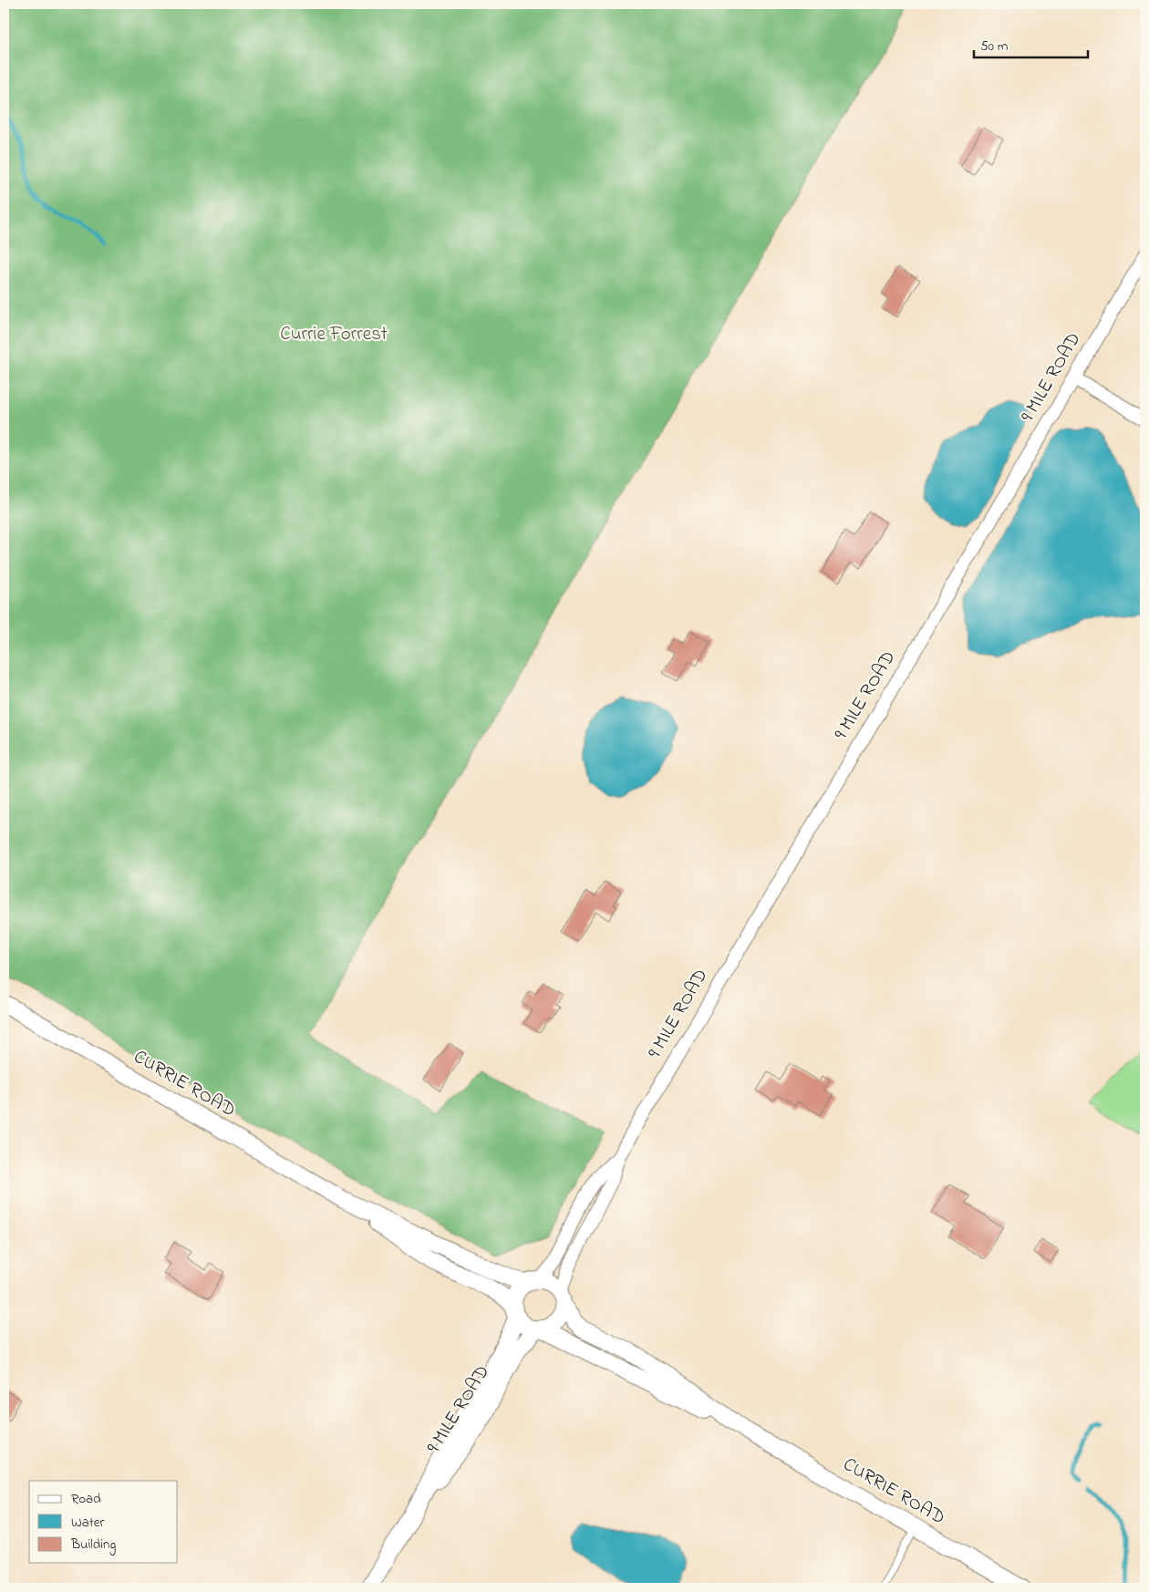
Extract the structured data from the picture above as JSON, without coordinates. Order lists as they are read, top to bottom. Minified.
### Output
{"streets":{"street":["9 MILE ROAD","CURRIE ROAD"]},"crossings":[["9 MILE ROAD","CURRIE ROAD"]],"parks":["Currie Forrest"],"legend":["Road","Water","Building"],"scale_bar":"50 m"}
